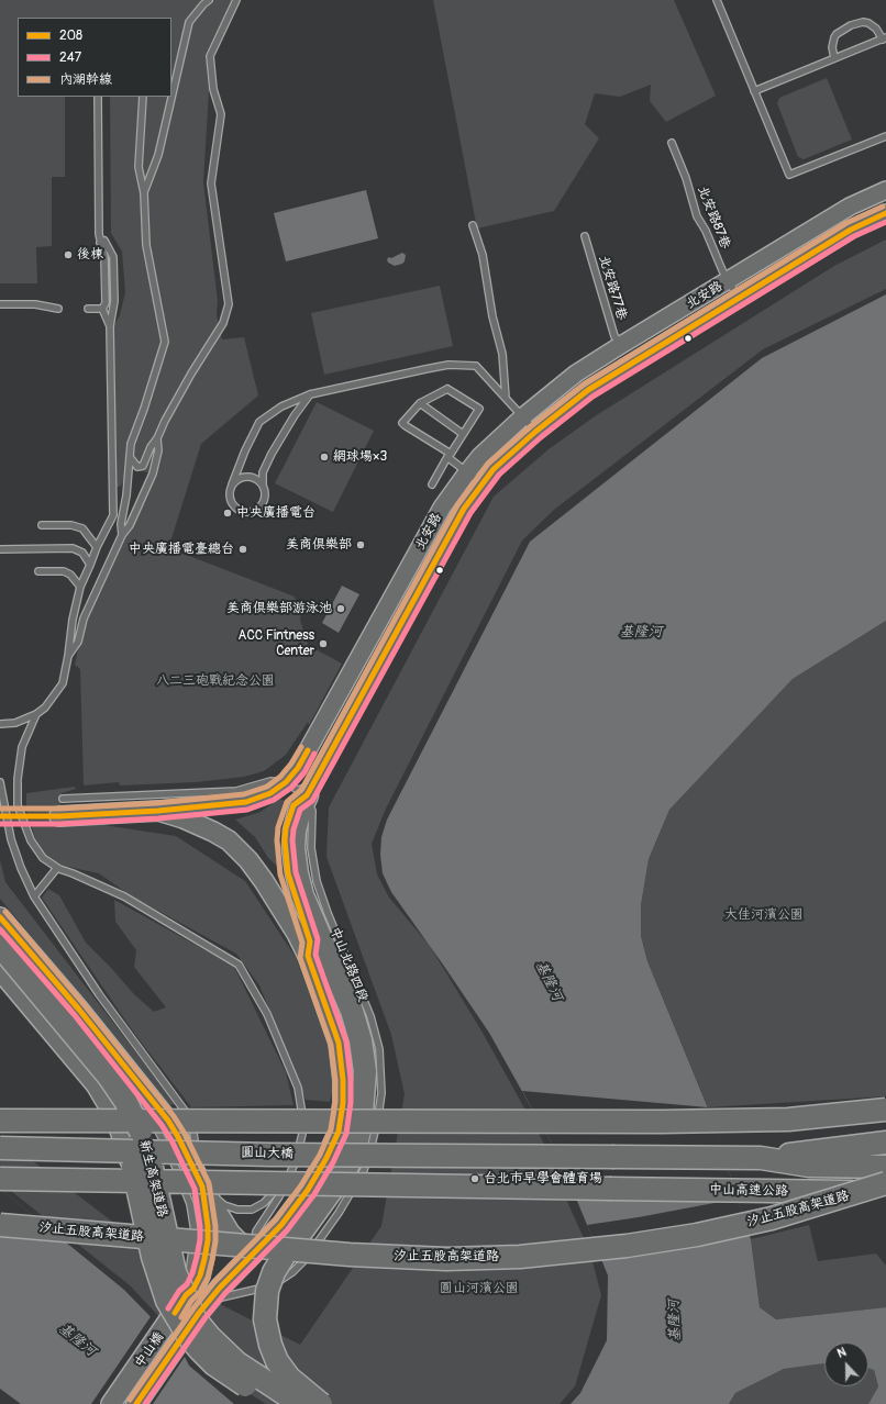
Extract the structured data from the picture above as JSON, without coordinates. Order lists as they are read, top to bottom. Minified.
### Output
{"streets":{"highway":["圓山大橋","新生高架道路","中山高速公路","汐止五股高架道路"],"main road":["北安路","中山橋"],"lane":["北安路87巷","北安路77巷","中山北路四段"]},"crossings":[["北安路87巷","北安路"],["北安路77巷","北安路"],["北安路","中山北路四段"],["中山北路四段","中山橋"]],"water":["基隆河"],"parks":["八二三砲戰紀念公園","大佳河濱公園","圓山河濱公園"],"places":["後棟","網球場×3","中央廣播電台","美商俱樂部","中央廣播電臺總台","美商俱樂部游泳池","ACC Fintness Center","台北市早學會體育場"],"lines":["transit line 內湖幹線","transit line 208","transit line 247"],"legend":["208","247","內湖幹線"],"north":"top"}
